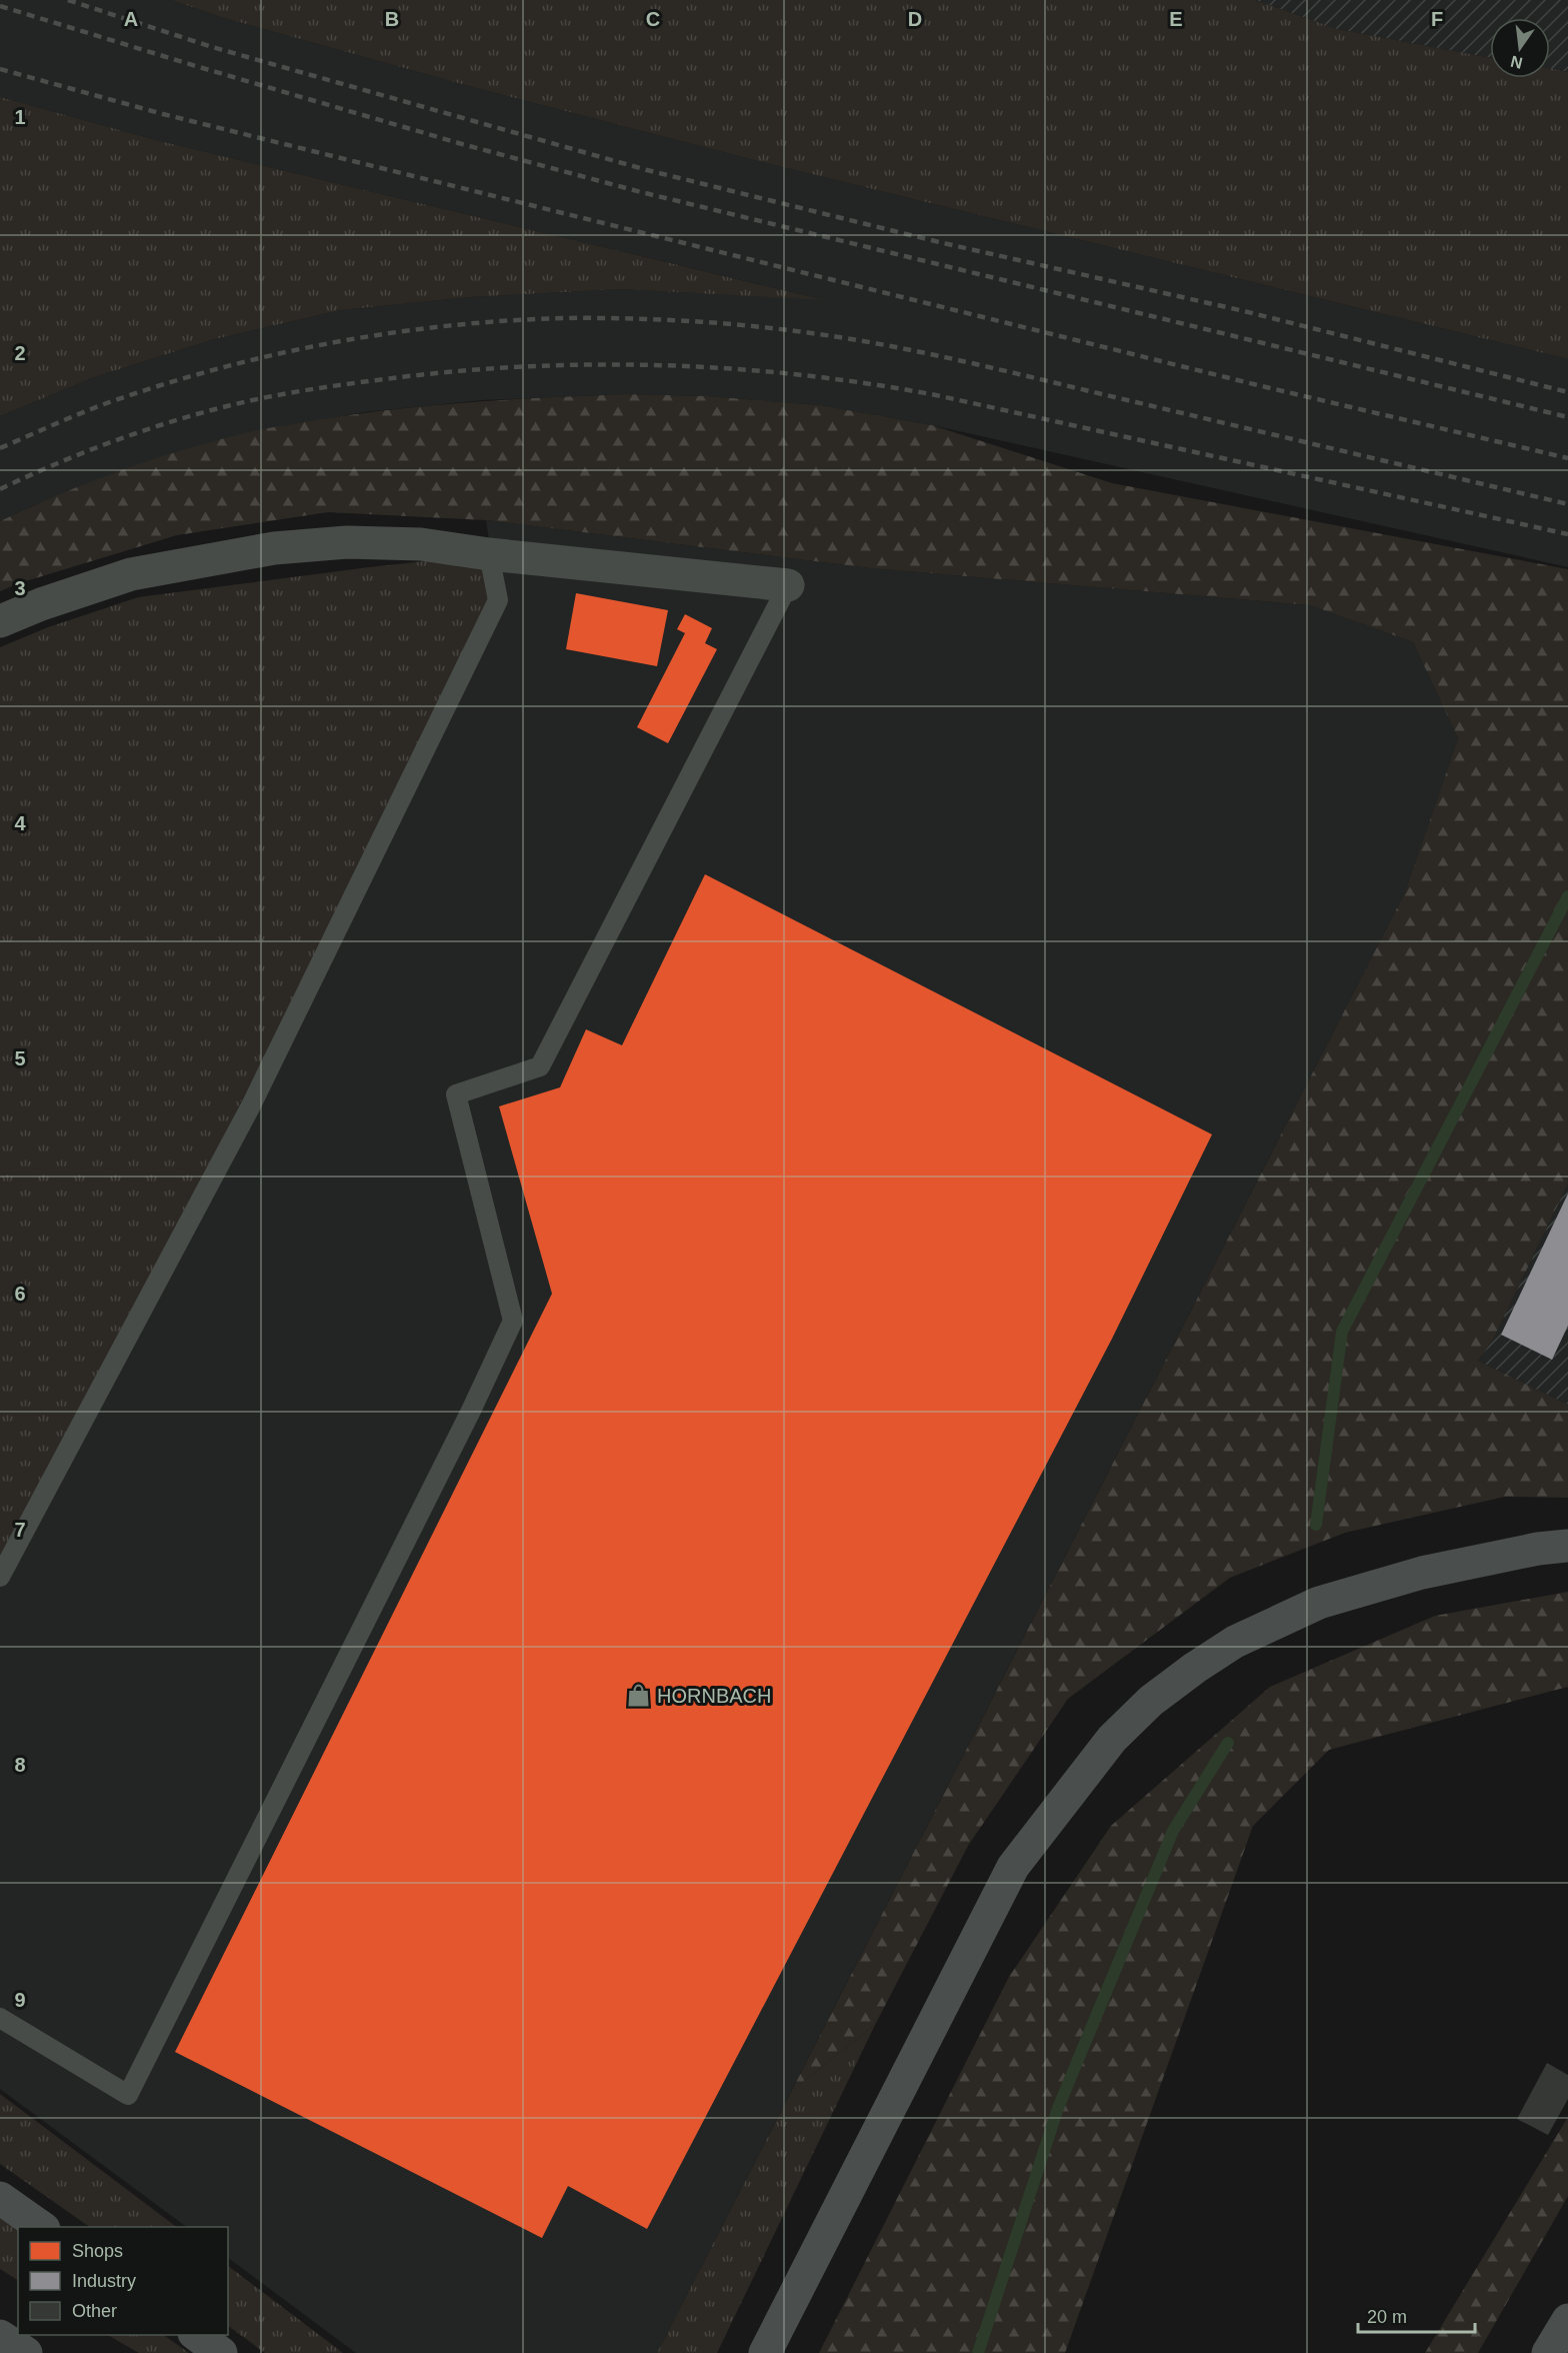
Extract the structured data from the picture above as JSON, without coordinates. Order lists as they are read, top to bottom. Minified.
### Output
{"places":{"shop":["HORNBACH"]},"legend":["Shops","Industry","Other"],"scale_bar":"20 m","north":"bottom","grid":{"columns":["A","B","C","D","E","F"],"rows":["1","2","3","4","5","6","7","8","9"]}}
